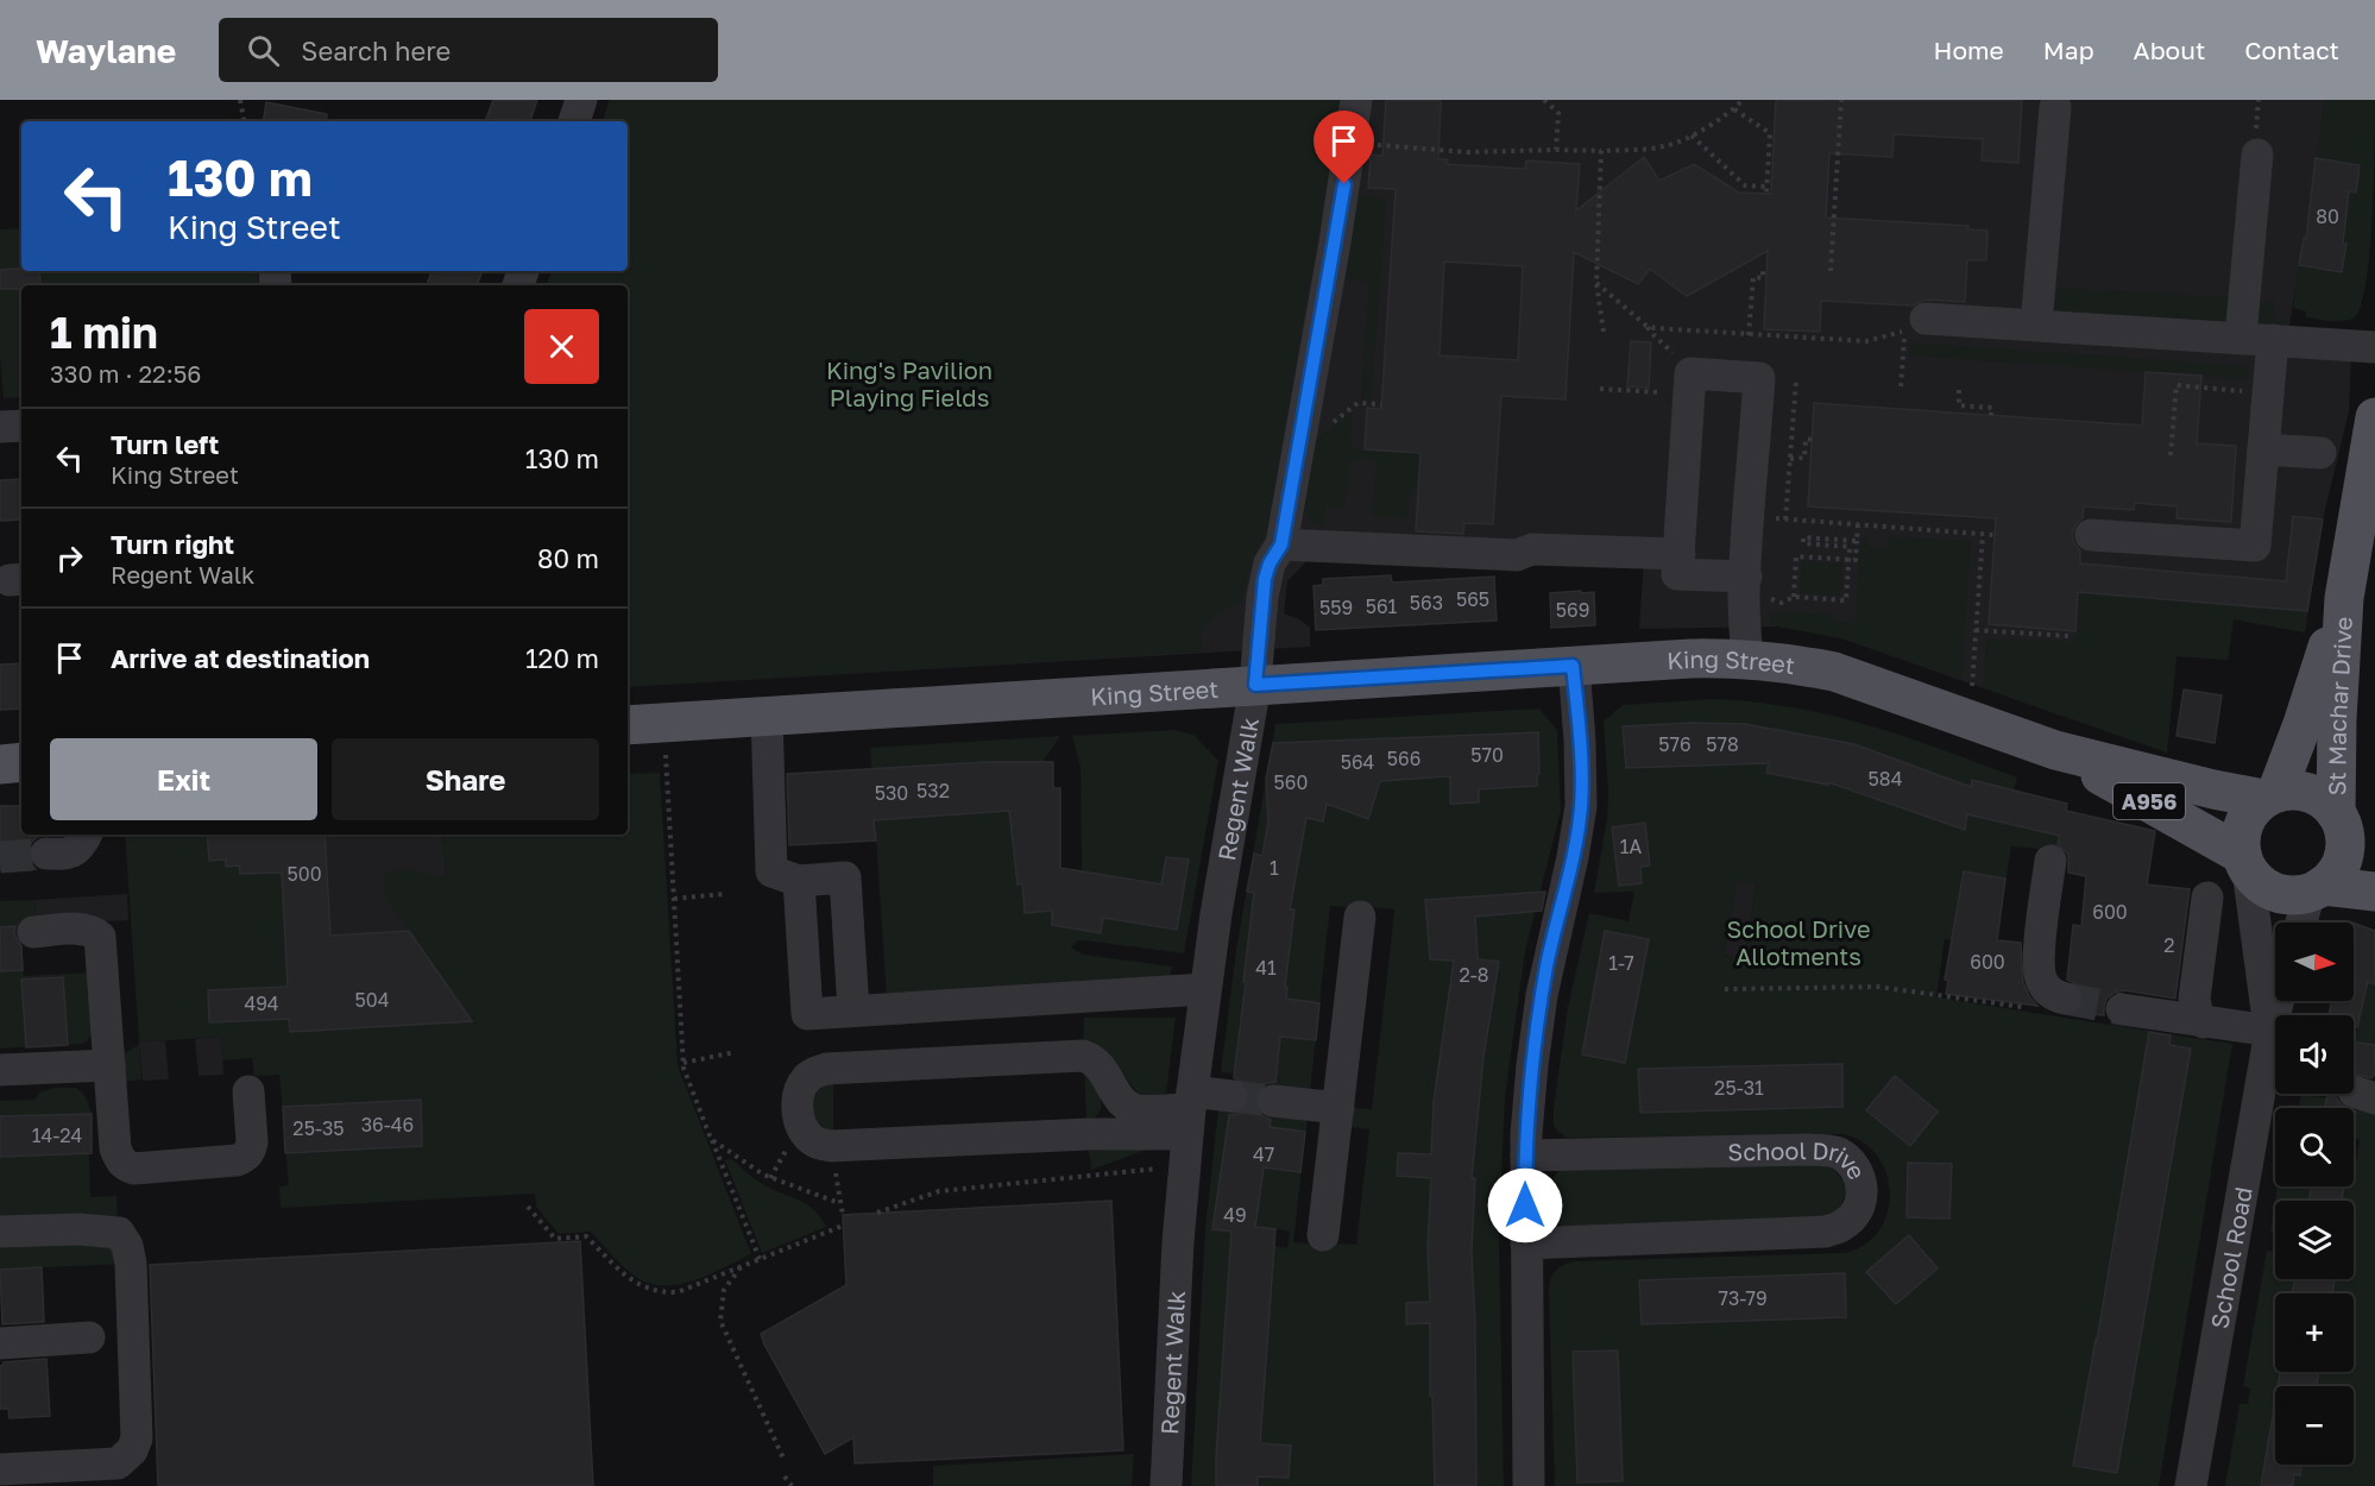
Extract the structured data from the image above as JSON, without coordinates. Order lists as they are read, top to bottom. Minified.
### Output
{"streets":{"main road":["King Street","St Machar Drive","A956"],"street":["Regent Walk","School Drive","School Road"]},"crossings":[["King Street","St Machar Drive"],["King Street","Regent Walk"],["King Street","A956"],["King Street","School Road"],["St Machar Drive","A956"],["St Machar Drive","School Road"],["A956","School Road"]],"parks":["King's Pavilion Playing Fields","School Drive Allotments"],"house_numbers":["80","565","563","561","559","569","576","578","570","566","564","584","560","532","530","1A","1","500","600","2","600","1-7","41","2-8","504","494","25-31","36-46","25-35","14-24","47","49","73-79"],"north":"right","page":{"header":"Waylane","search":"Search here","nav":["Home","Map","About","Contact"],"turn":["130 m","King Street"],"heading":["1 min","330 m · 22:56"],"list":[{"name":"Turn left","note":"King Street","value":"130 m"},{"name":"Turn right","note":"Regent Walk","value":"80 m"},{"name":"Arrive at destination","value":"120 m"}],"buttons":["Exit","Share"],"map_buttons":["+","−"]}}
